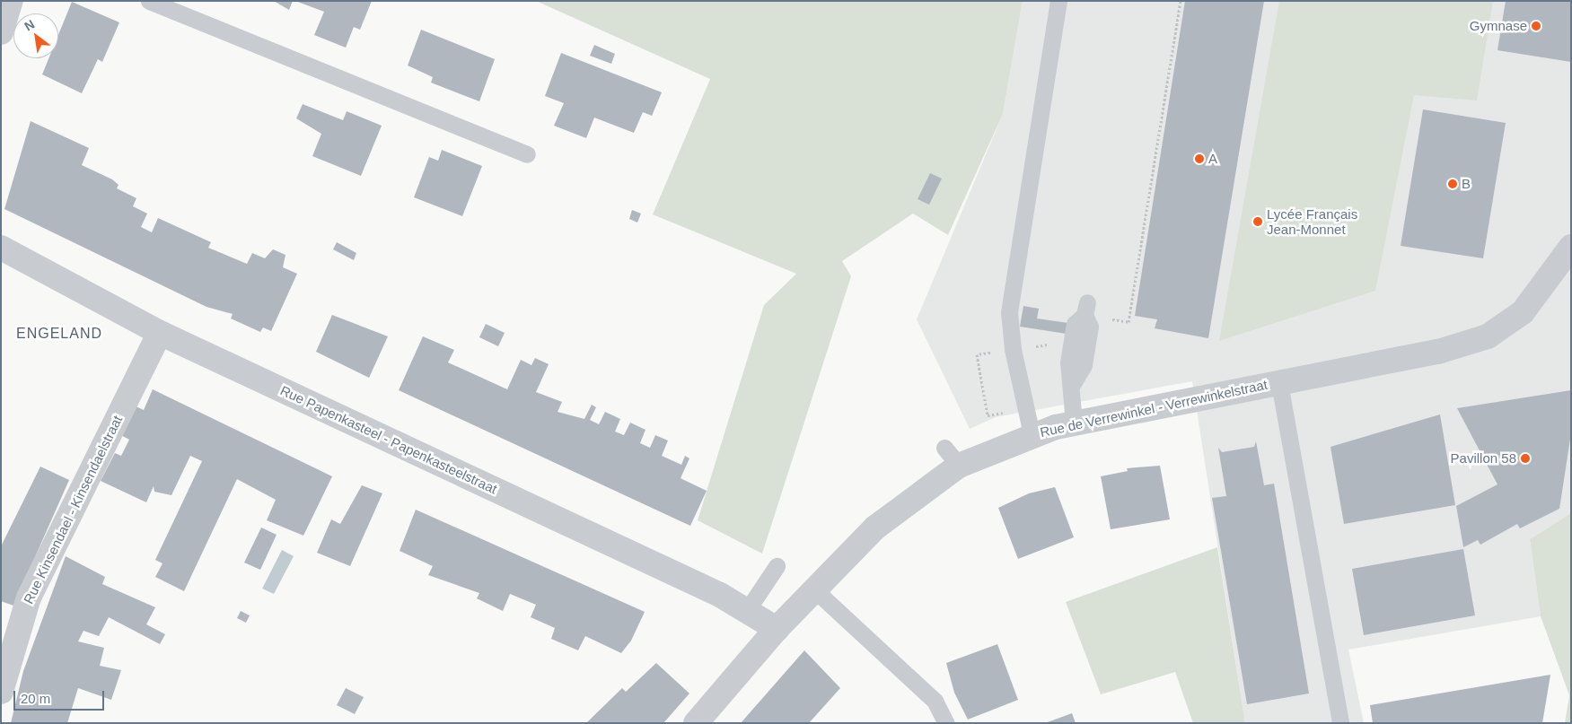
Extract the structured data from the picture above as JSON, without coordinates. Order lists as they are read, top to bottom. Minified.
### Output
{"streets":{"street":["Rue de Verrewinkel - Verrewinkelstraat","Rue Papenkasteel - Papenkasteelstraat","Rue Kinsendael - Kinsendaelstraat"]},"crossings":[["Rue de Verrewinkel - Verrewinkelstraat","Rue Papenkasteel - Papenkasteelstraat"],["Rue Papenkasteel - Papenkasteelstraat","Rue Kinsendael - Kinsendaelstraat"]],"districts":["ENGELAND"],"places":["Gymnase","A","B","Lycée Français Jean-Monnet","Pavillon 58"],"scale_bar":"20 m","north":"top left"}
